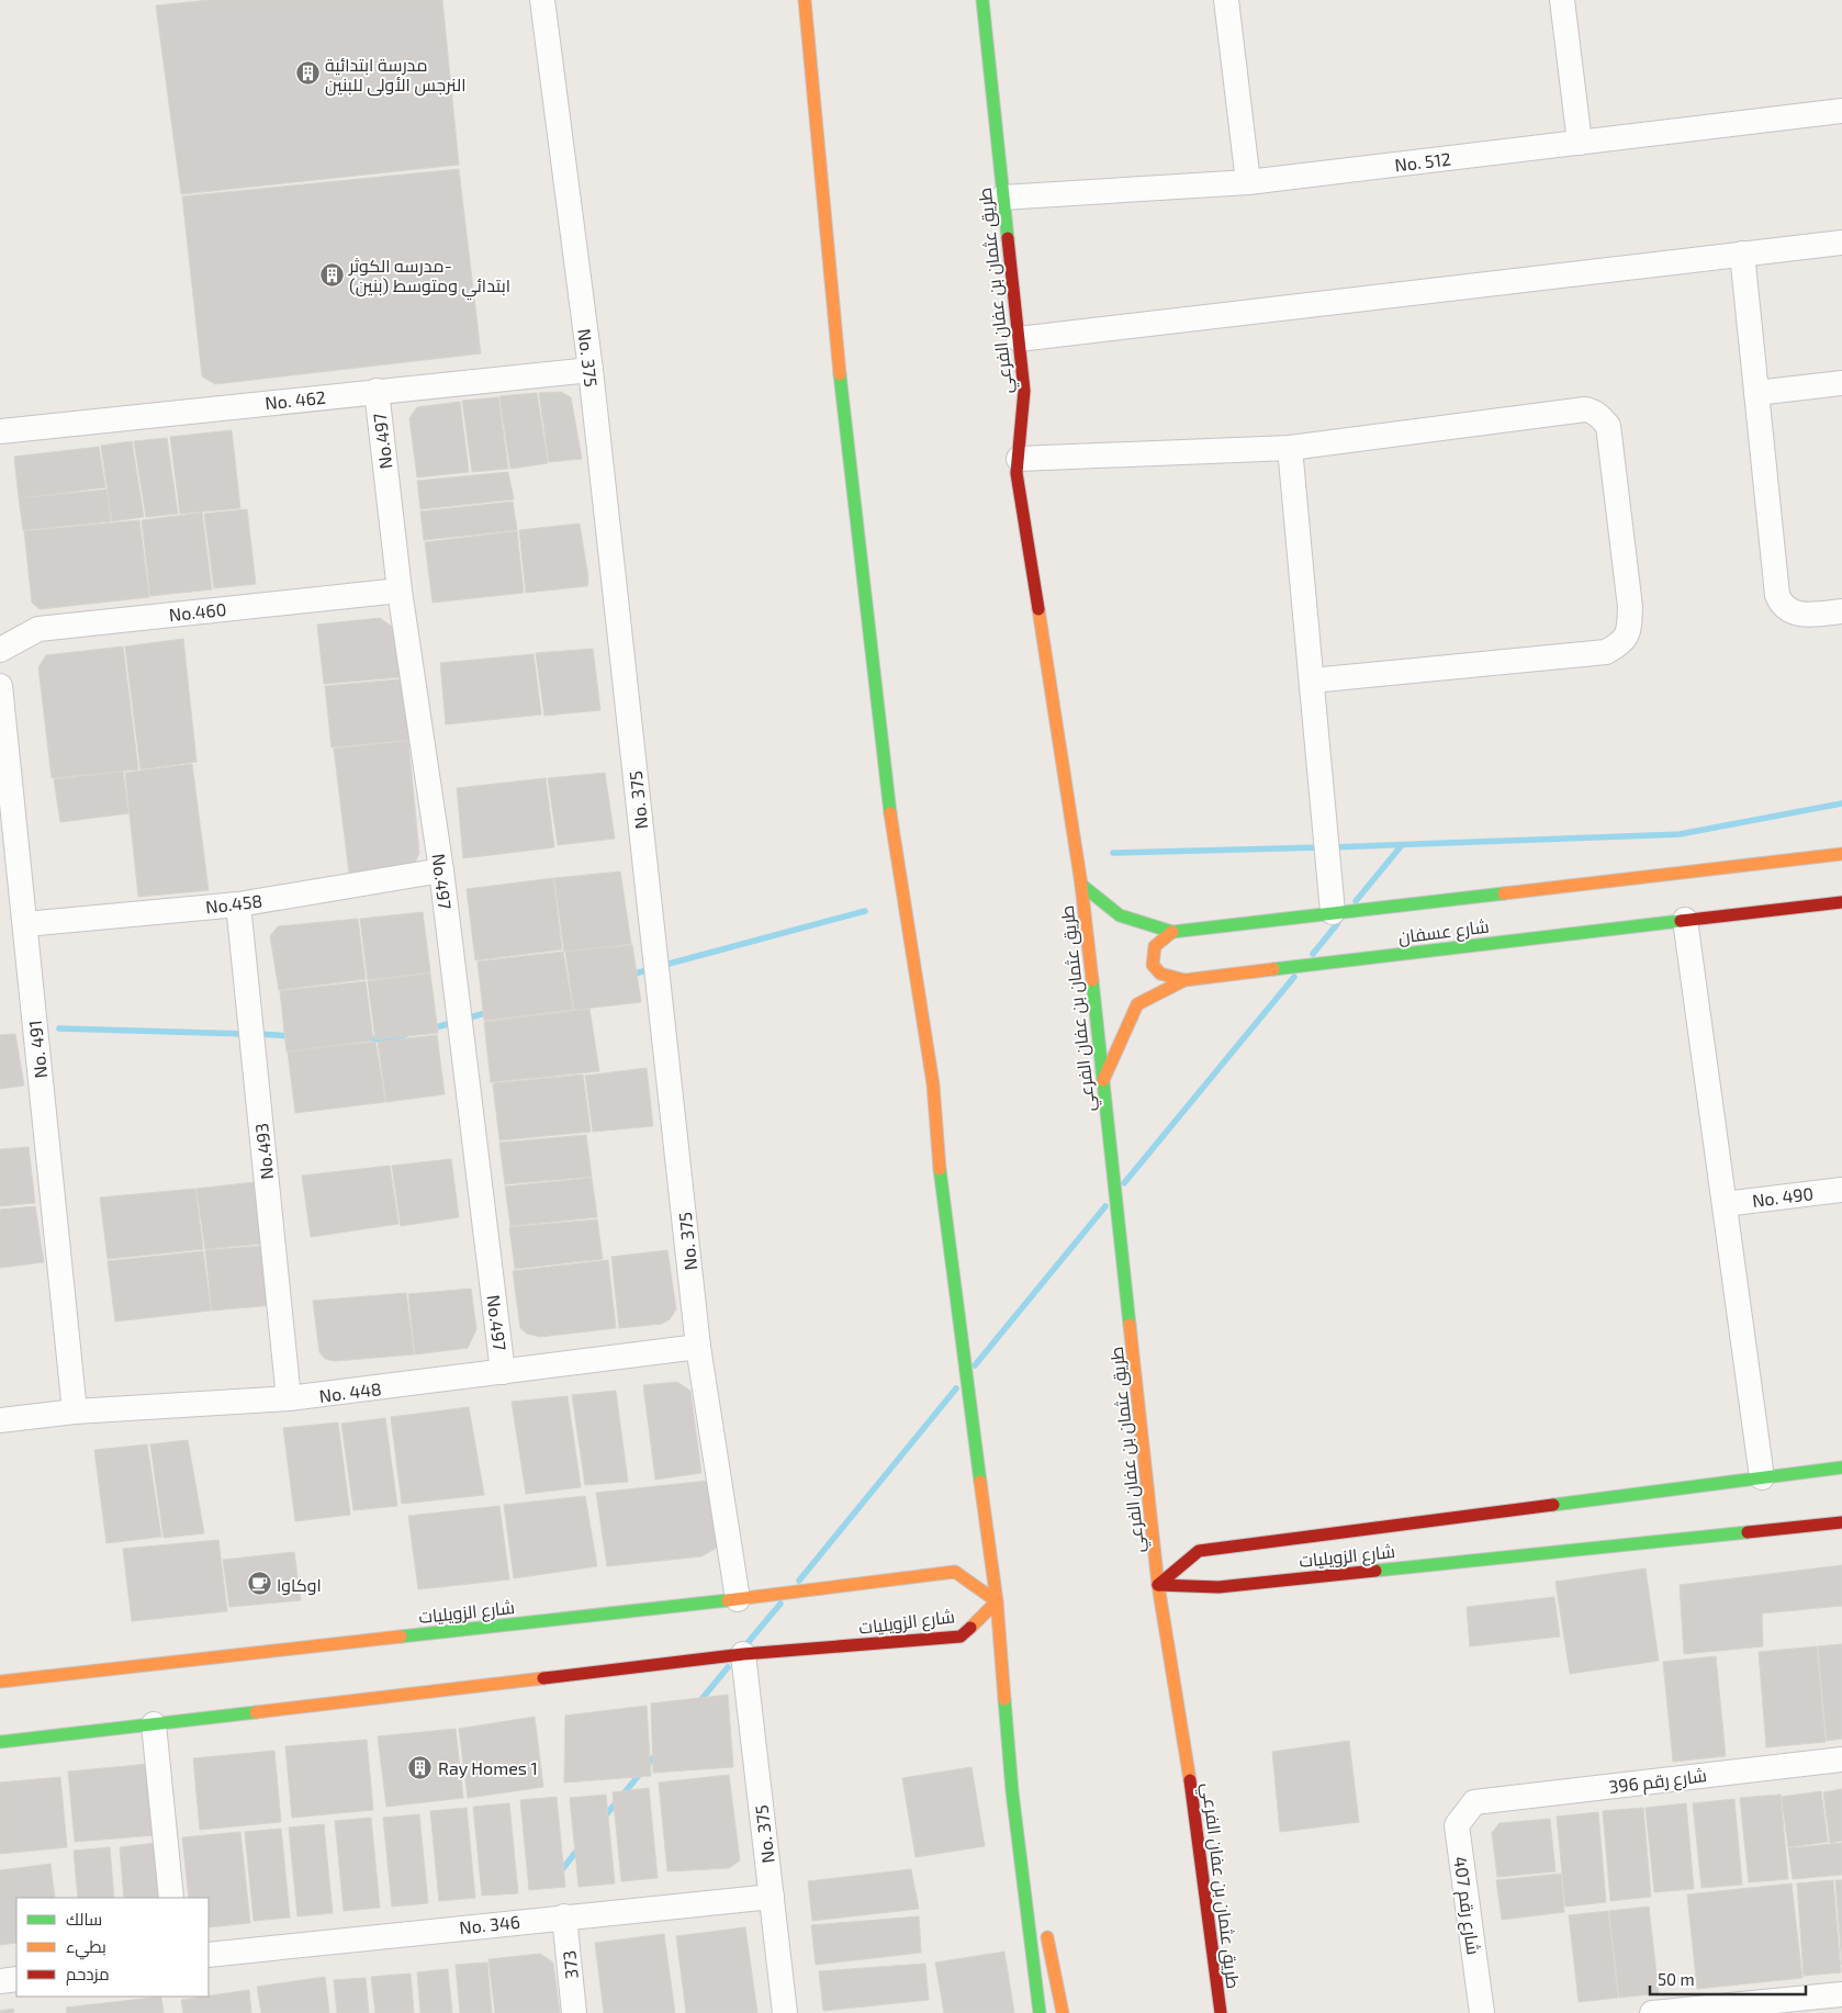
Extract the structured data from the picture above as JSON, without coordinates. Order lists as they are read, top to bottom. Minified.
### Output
{"streets":{"street":["No. 512","طريق عثمان بن عفان الفرعي","No. 375","No. 462","No.497","No.460","No.458","شارع عسفان","No. 491","No.493","No. 490","No. 448","شارع الزويليات","شارع رقم 396","شارع رقم 407","No. 346","373"]},"crossings":[["No. 512","طريق عثمان بن عفان الفرعي"],["طريق عثمان بن عفان الفرعي","شارع عسفان"],["طريق عثمان بن عفان الفرعي","شارع الزويليات"],["No. 375","No. 462"],["No. 375","No. 448"],["No. 375","شارع الزويليات"],["No. 375","No. 346"],["No. 462","No.497"],["No.497","No.460"],["No.497","No.458"],["No.497","No. 448"],["No.458","No. 491"],["No.458","No.493"],["No. 491","No. 448"],["No.493","No. 448"],["شارع رقم 396","شارع رقم 407"],["No. 346","373"]],"places":{"building":["مدرسة ابتدائية النرجس الأولى للبنين","مدرسه الكوثر- ابتدائي ومتوسط (بنين)","Ray Homes 1"],"cafe":["اوكاوا"]},"legend":["سالك","بطيء","مزدحم"],"scale_bar":"50 m"}
